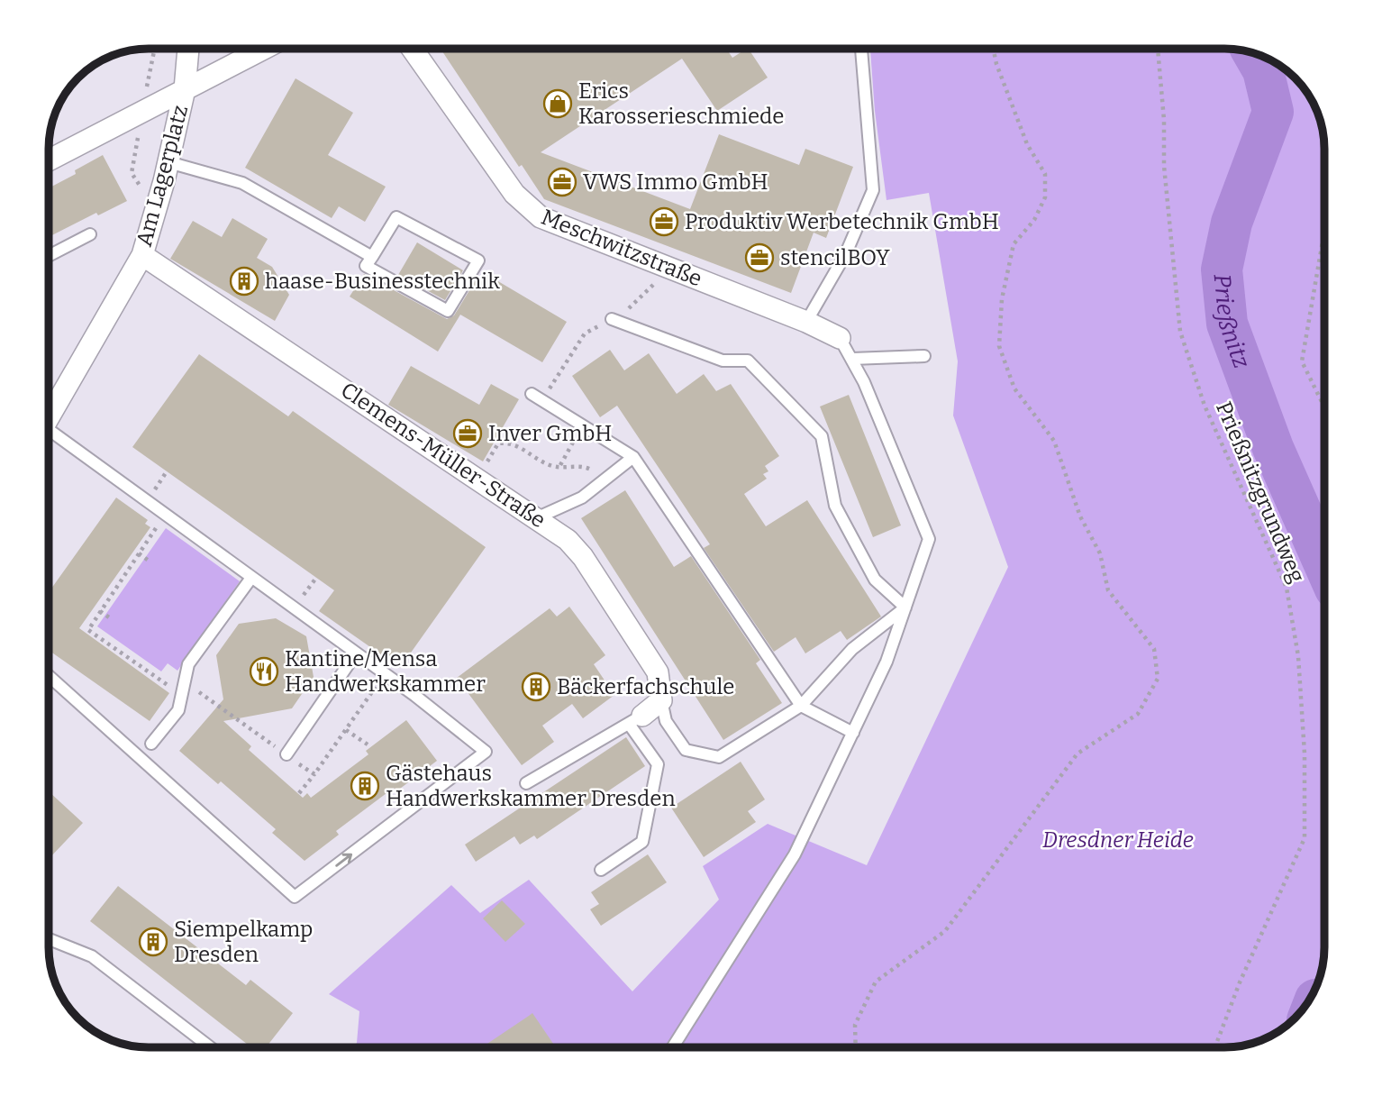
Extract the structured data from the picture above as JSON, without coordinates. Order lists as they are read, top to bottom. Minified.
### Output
{"streets":{"street":["Am Lagerplatz","Meschwitzstraße","Clemens-Müller-Straße"],"path":["Prießnitzgrundweg"]},"crossings":[["Am Lagerplatz","Clemens-Müller-Straße"]],"water":["Prießnitz"],"parks":["Dresdner Heide"],"places":{"shop":["Erics Karosserieschmiede"],"office":["VWS Immo GmbH","Produktiv Werbetechnik GmbH","stencilBOY","Inver GmbH"],"building":["haase-Businesstechnik","Bäckerfachschule","Gästehaus Handwerkskammer Dresden","Siempelkamp Dresden"],"restaurant":["Kantine/Mensa Handwerkskammer"]}}
